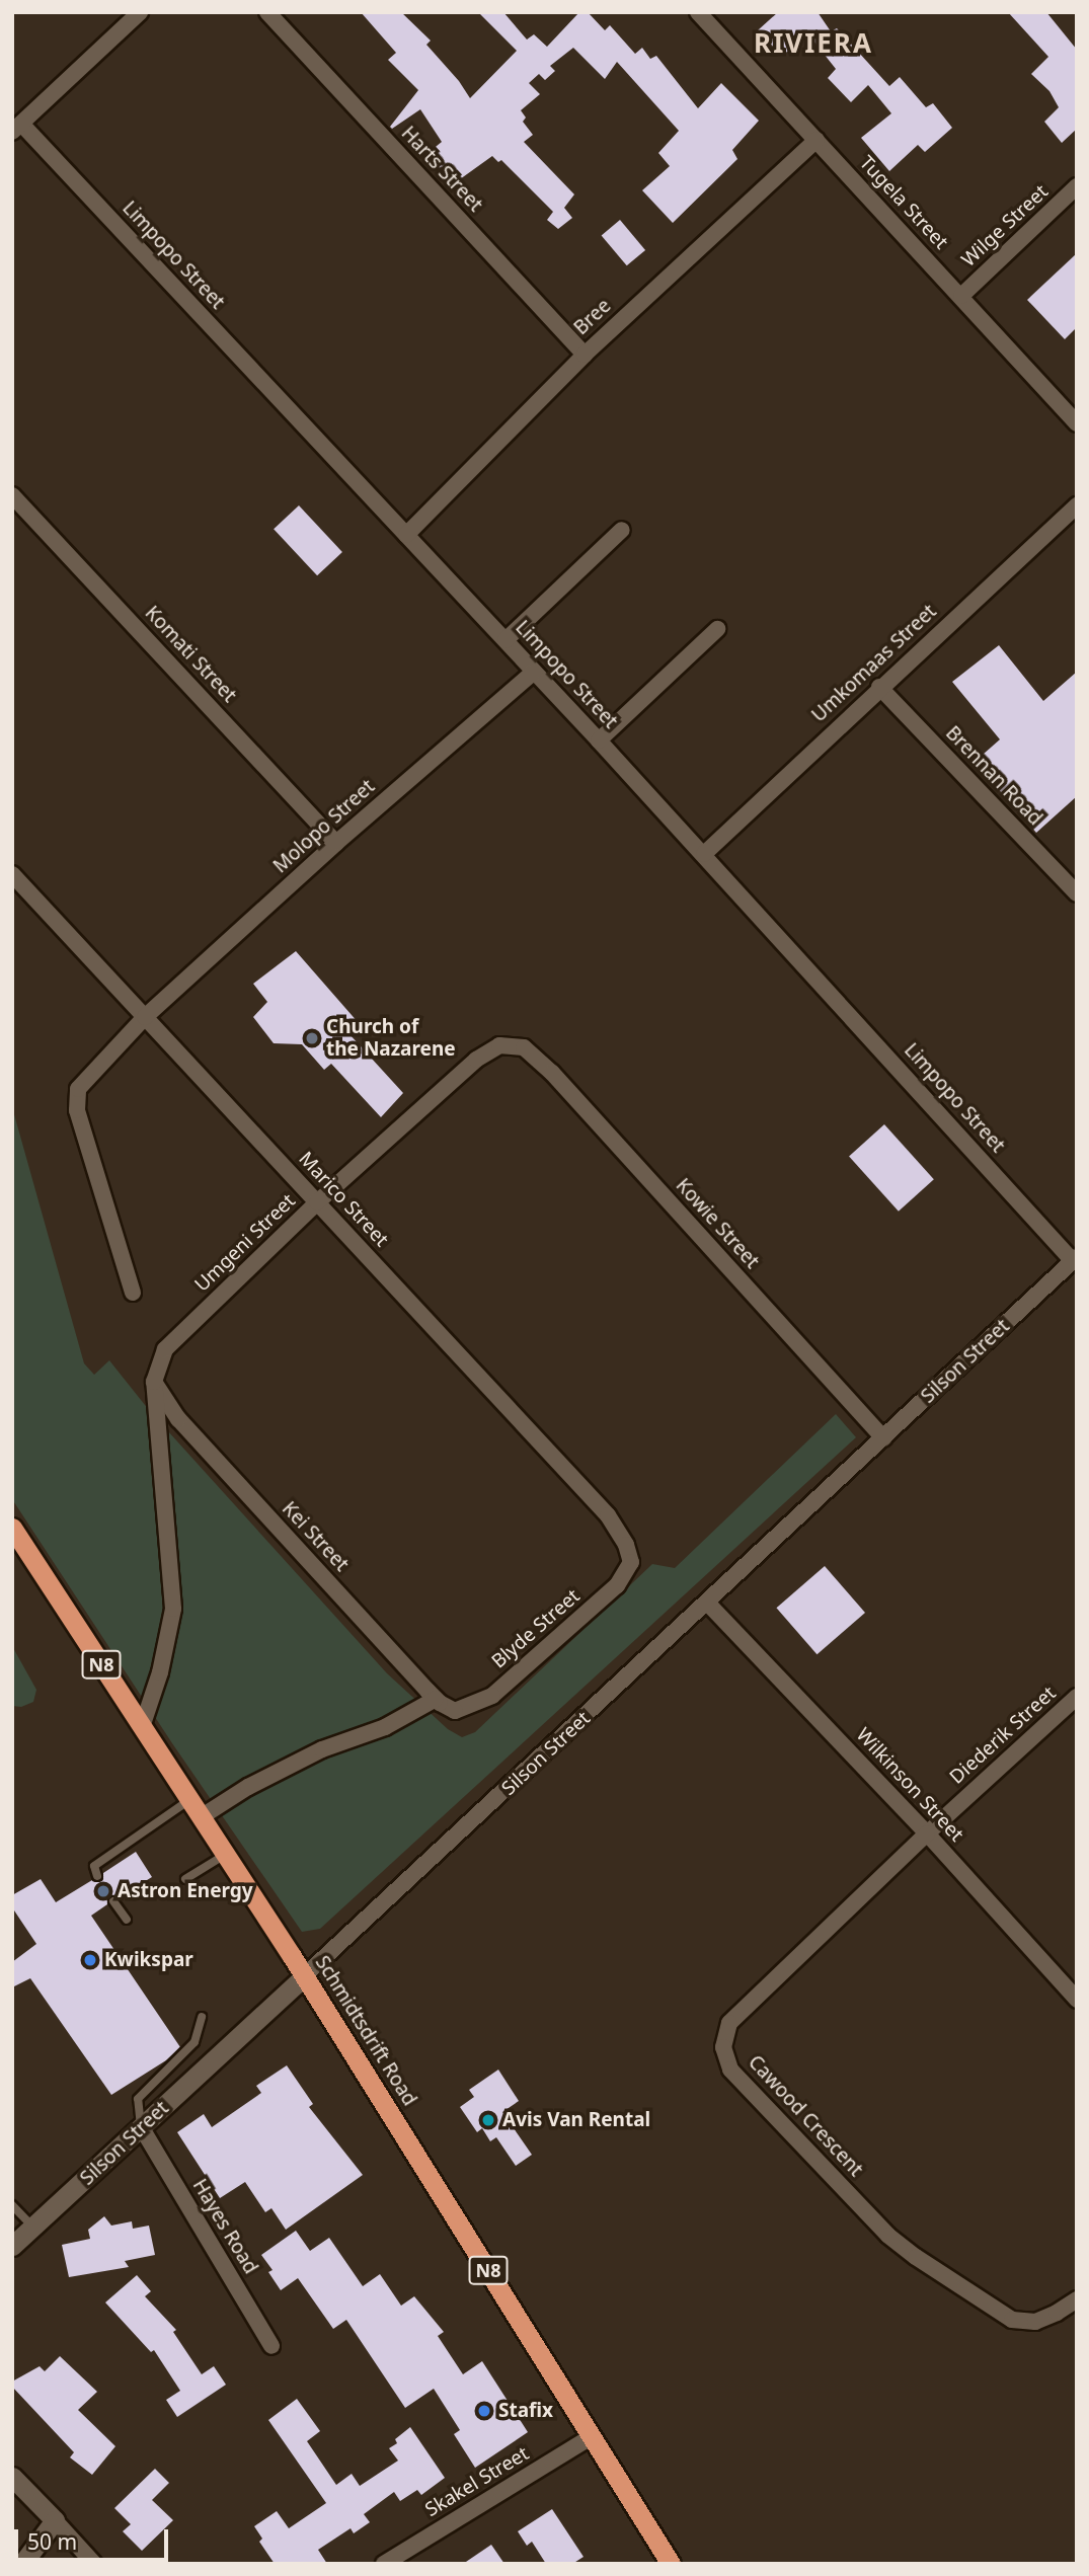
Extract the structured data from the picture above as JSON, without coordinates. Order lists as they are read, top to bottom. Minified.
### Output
{"streets":{"highway":["N8","Schmidtsdrift Road"],"street":["Harts Street","Tugela Street","Wilge Street","Limpopo Street","Bree","Komati Street","Umkomaas Street","Brennan Road","Molopo Street","Marico Street","Kowie Street","Umgeni Street","Silson Street","Kei Street","Blyde Street","Diederik Street","Wilkinson Street","Cawood Crescent","Hayes Road","Skakel Street"]},"crossings":[["Harts Street","Bree"],["Tugela Street","Wilge Street"],["Tugela Street","Bree"],["Limpopo Street","Bree"],["Limpopo Street","Umkomaas Street"],["Limpopo Street","Molopo Street"],["Limpopo Street","Silson Street"],["Komati Street","Molopo Street"],["Umkomaas Street","Brennan Road"],["Molopo Street","Marico Street"],["Marico Street","Umgeni Street"],["Marico Street","Blyde Street"],["Kowie Street","Umgeni Street"],["Kowie Street","Silson Street"],["Umgeni Street","Kei Street"],["Silson Street","Wilkinson Street"],["Silson Street","Schmidtsdrift Road"],["Silson Street","Hayes Road"],["Kei Street","Blyde Street"],["Diederik Street","Wilkinson Street"],["Diederik Street","Cawood Crescent"],["Wilkinson Street","Cawood Crescent"],["Schmidtsdrift Road","Skakel Street"]],"districts":["RIVIERA"],"places":["Church of the Nazarene","Astron Energy","Kwikspar","Avis Van Rental","Stafix"],"scale_bar":"50 m"}
